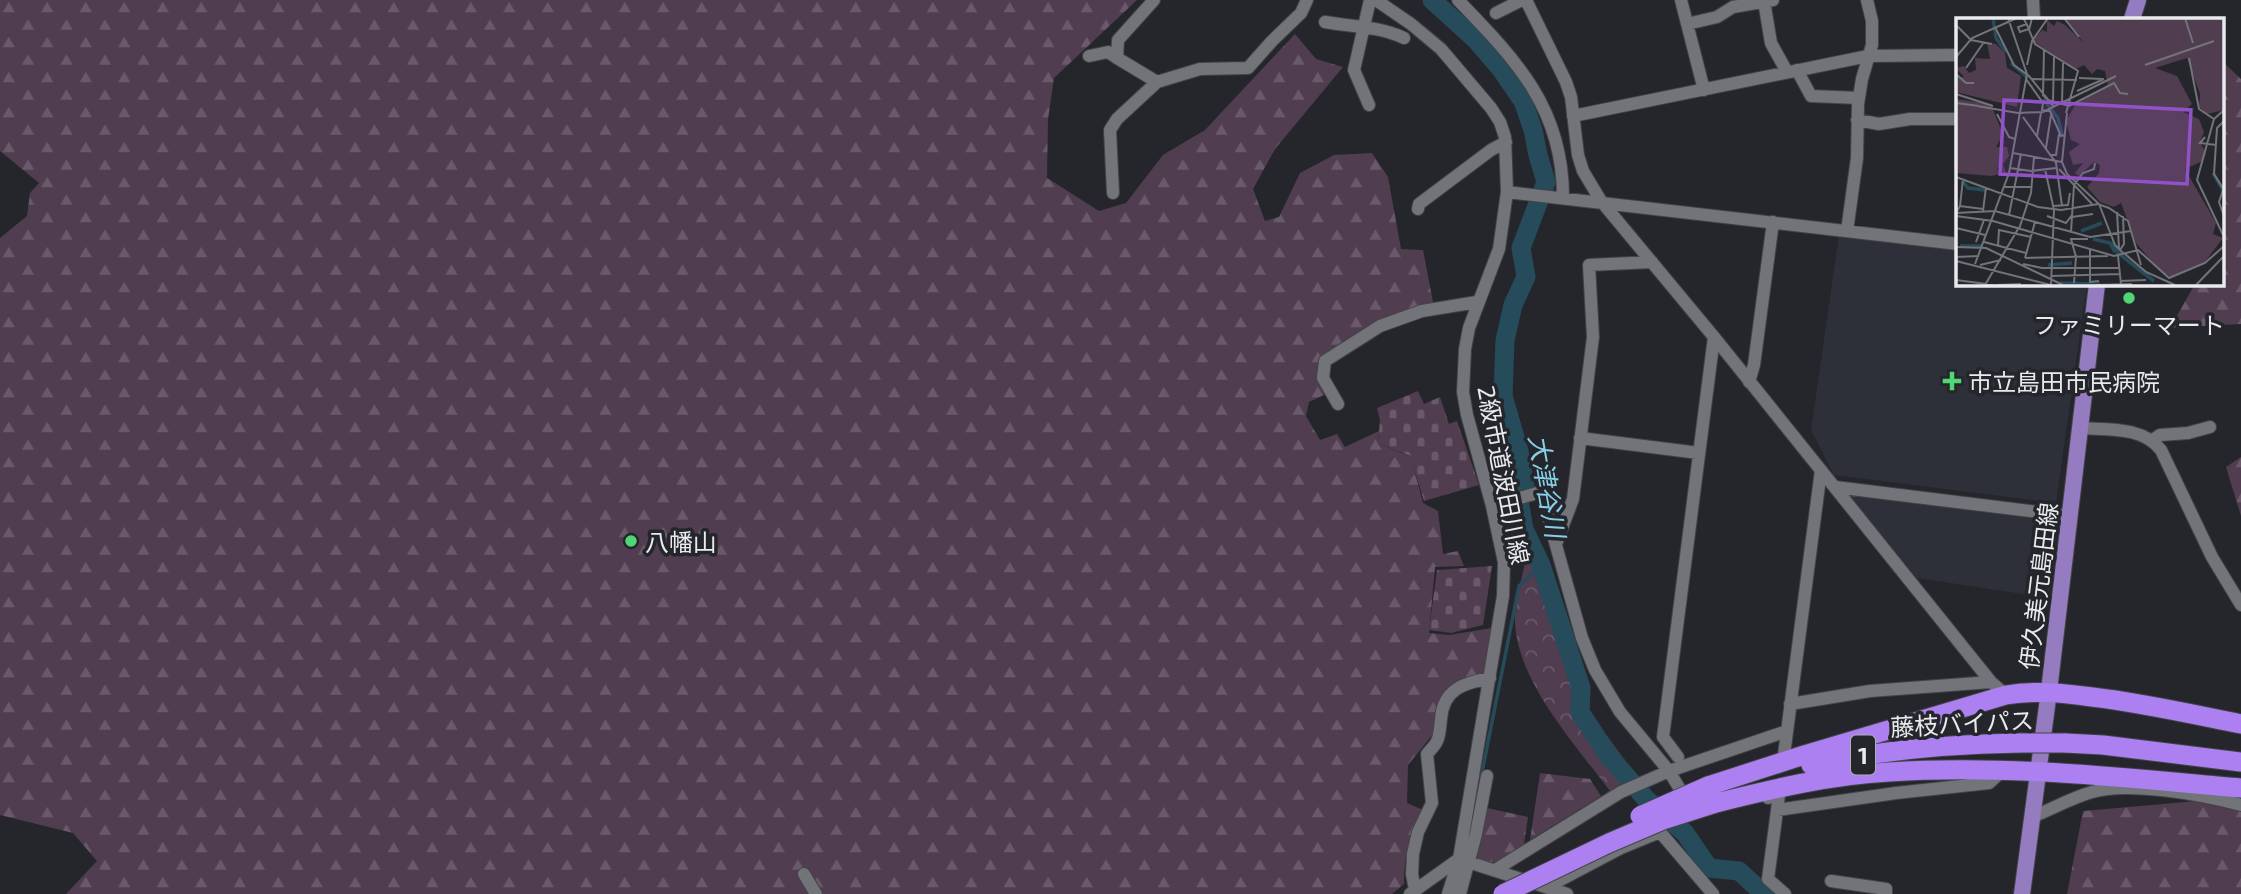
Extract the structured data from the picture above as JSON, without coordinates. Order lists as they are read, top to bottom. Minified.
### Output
{"streets":{"highway":["藤枝バイパス","1"],"main road":["伊久美元島田線"],"street":["2級市道波田川線"]},"crossings":[["伊久美元島田線","1"],["藤枝バイパス","1"]],"water":["大津谷川"],"places":{"other":["ファミリーマート","八幡山"],"health":["市立島田市民病院"]}}
